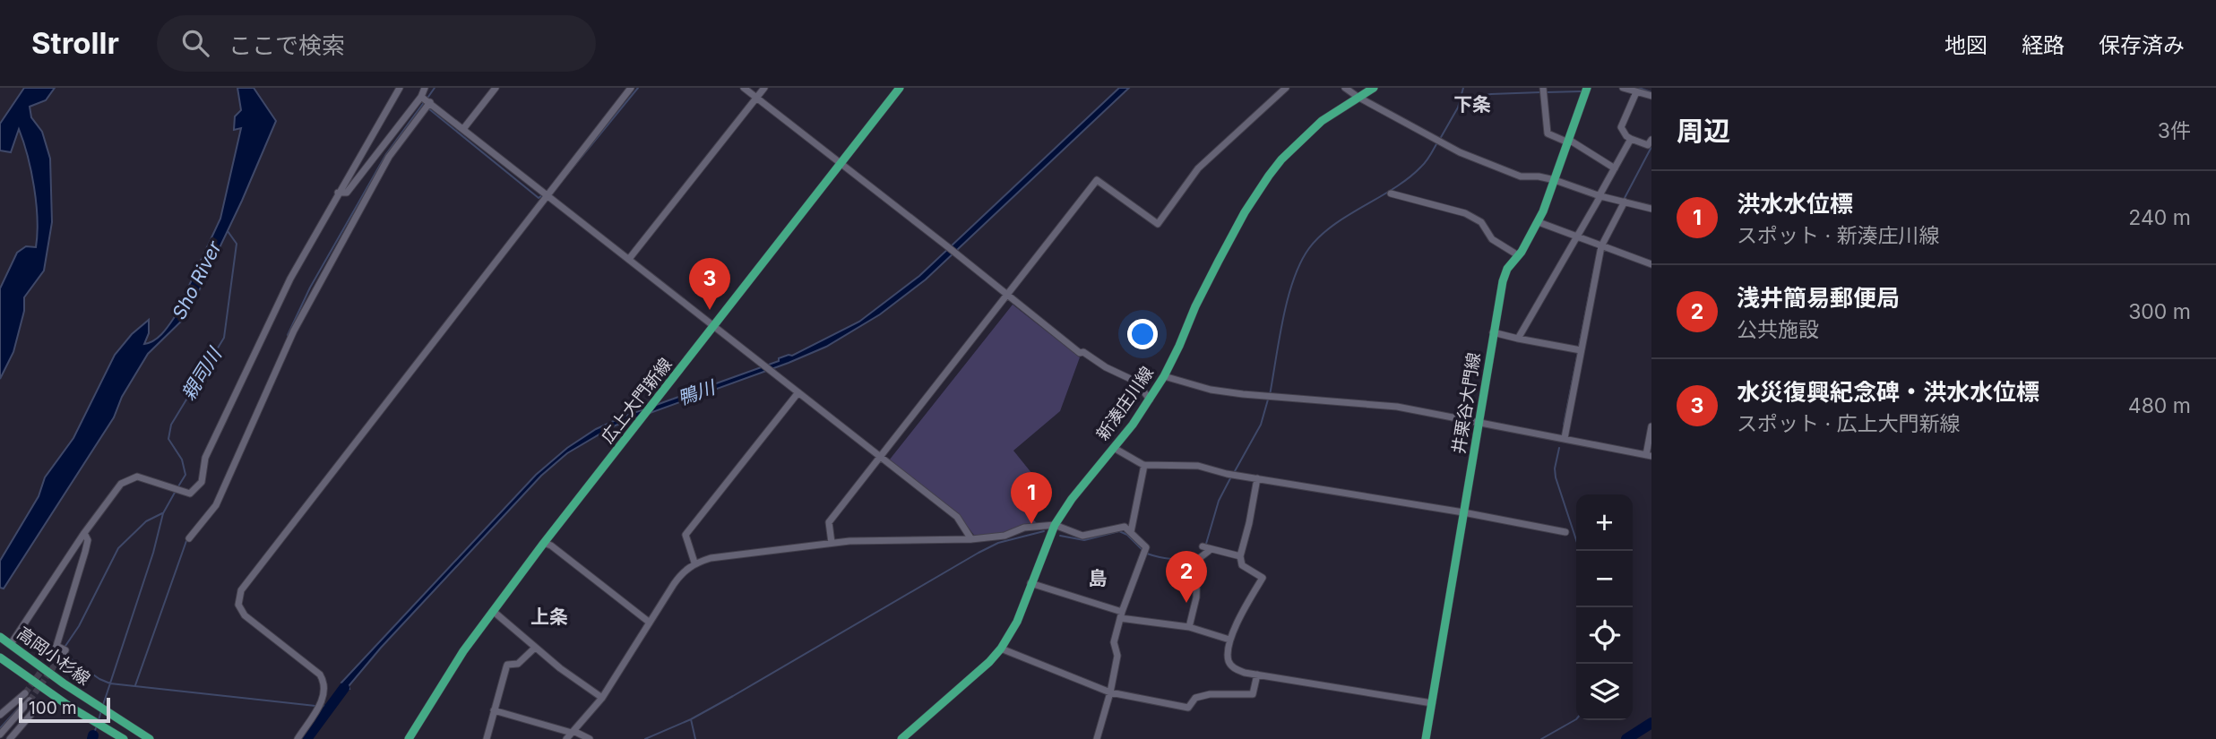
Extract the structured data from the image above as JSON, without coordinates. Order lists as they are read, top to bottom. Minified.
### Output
{"streets":{"main road":["広上大門新線","新湊庄川線","井栗谷大門線","高岡小杉線"]},"districts":["下条","島","上条"],"water":["Sho River","親司川","鴨川"],"scale_bar":"100 m","page":{"header":"Strollr","search":"ここで検索","nav":["地図","経路","保存済み"],"heading":["周辺","3件"],"list":[{"mark":"1","name":"洪水水位標","note":"スポット · 新湊庄川線","value":"240 m"},{"mark":"2","name":"浅井簡易郵便局","note":"公共施設","value":"300 m"},{"mark":"3","name":"水災復興紀念碑・洪水水位標","note":"スポット · 広上大門新線","value":"480 m"}],"pins":["3","1","2"],"map_buttons":["+","−"],"scale":"100 m"}}
